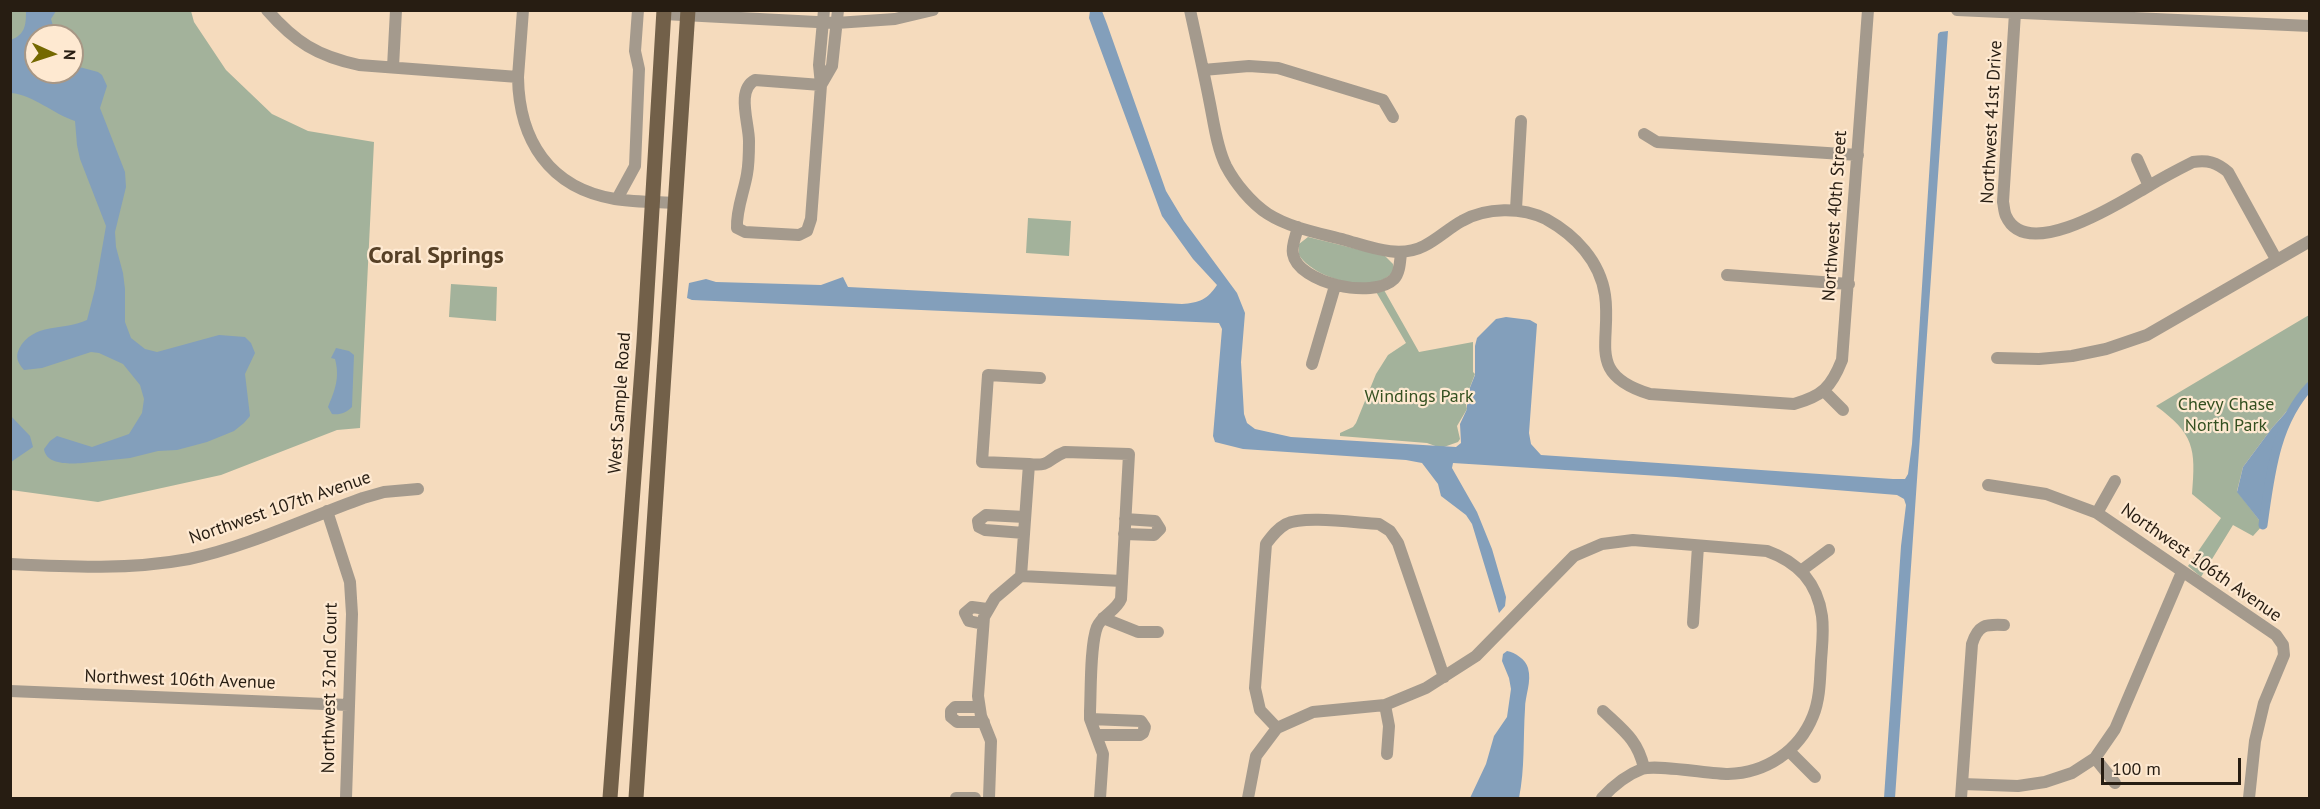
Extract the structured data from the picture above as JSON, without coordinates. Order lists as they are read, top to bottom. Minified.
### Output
{"streets":{"main road":["West Sample Road"],"street":["Northwest 41st Drive","Northwest 40th Street","Northwest 107th Avenue","Northwest 106th Avenue","Northwest 32nd Court"]},"crossings":[["Northwest 107th Avenue","Northwest 32nd Court"],["Northwest 106th Avenue","Northwest 32nd Court"]],"districts":["Coral Springs"],"parks":["Windings Park","Chevy Chase North Park"],"scale_bar":"100 m","north":"right"}
